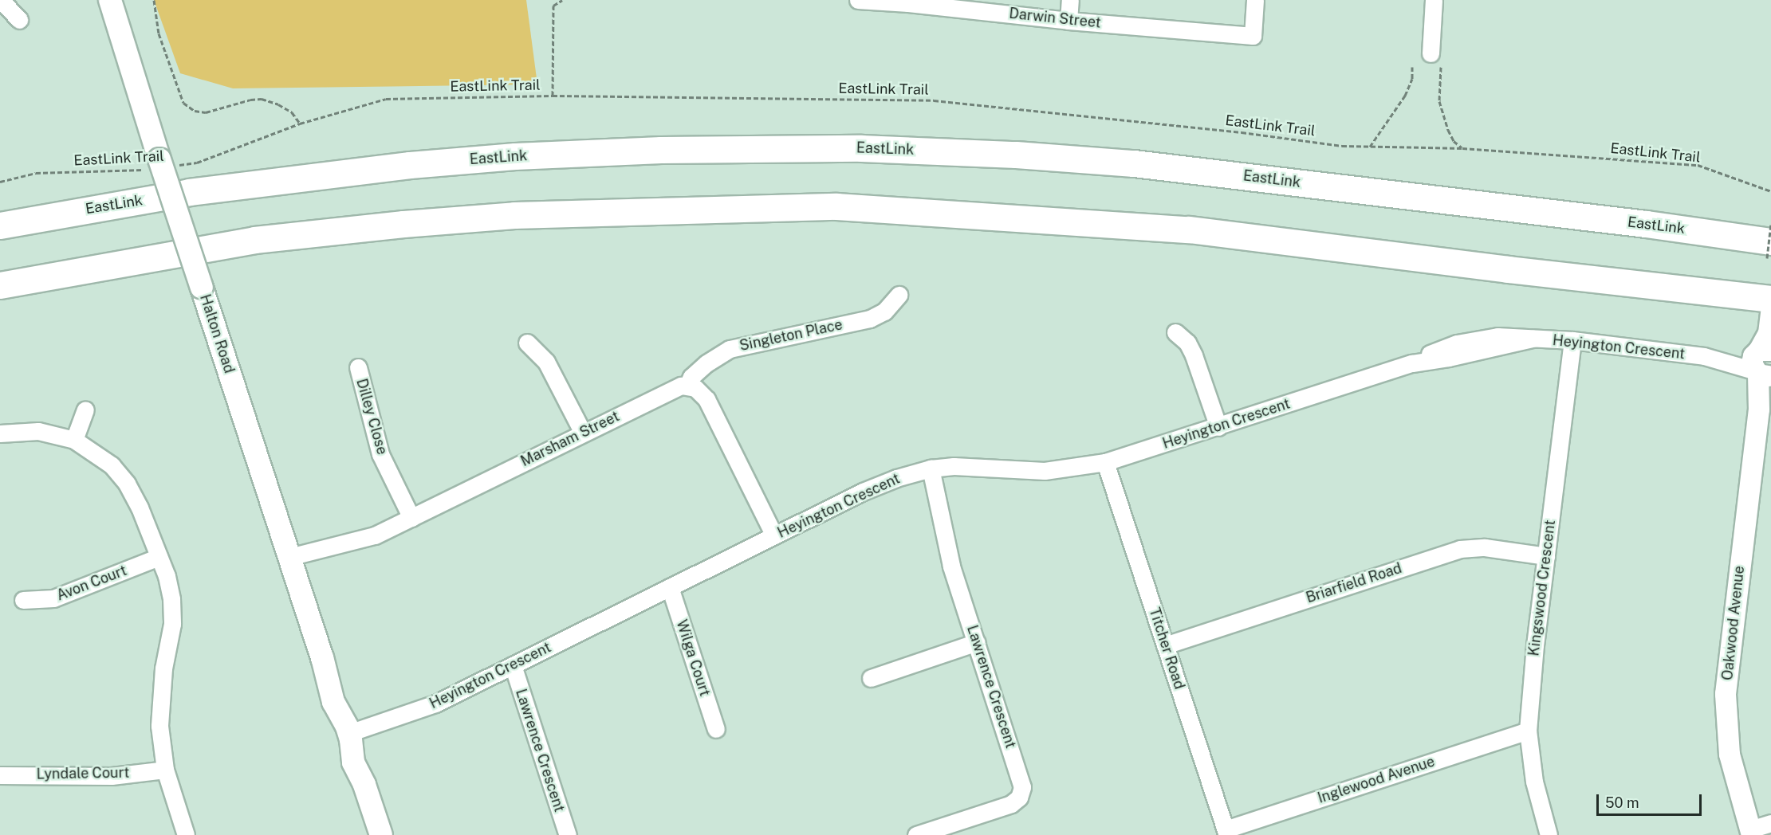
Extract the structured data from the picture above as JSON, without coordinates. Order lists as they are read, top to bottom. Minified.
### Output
{"streets":{"highway":["EastLink"],"main road":["Halton Road"],"street":["Darwin Street","Singleton Place","Heyington Crescent","Dilley Close","Marsham Street","Avon Court","Briarfield Road","Kingswood Crescent","Oakwood Avenue","Titcher Road","Wilga Court","Lawrence Crescent","Lyndale Court","Inglewood Avenue"],"path":["EastLink Trail"]},"crossings":[["EastLink Trail","Halton Road"],["Halton Road","Heyington Crescent"],["Halton Road","Marsham Street"],["Singleton Place","Marsham Street"],["Heyington Crescent","Kingswood Crescent"],["Heyington Crescent","Oakwood Avenue"],["Heyington Crescent","Titcher Road"],["Heyington Crescent","Wilga Court"],["Heyington Crescent","Lawrence Crescent"],["Dilley Close","Marsham Street"],["Briarfield Road","Kingswood Crescent"],["Briarfield Road","Titcher Road"],["Kingswood Crescent","Inglewood Avenue"],["Titcher Road","Inglewood Avenue"]],"scale_bar":"50 m"}
